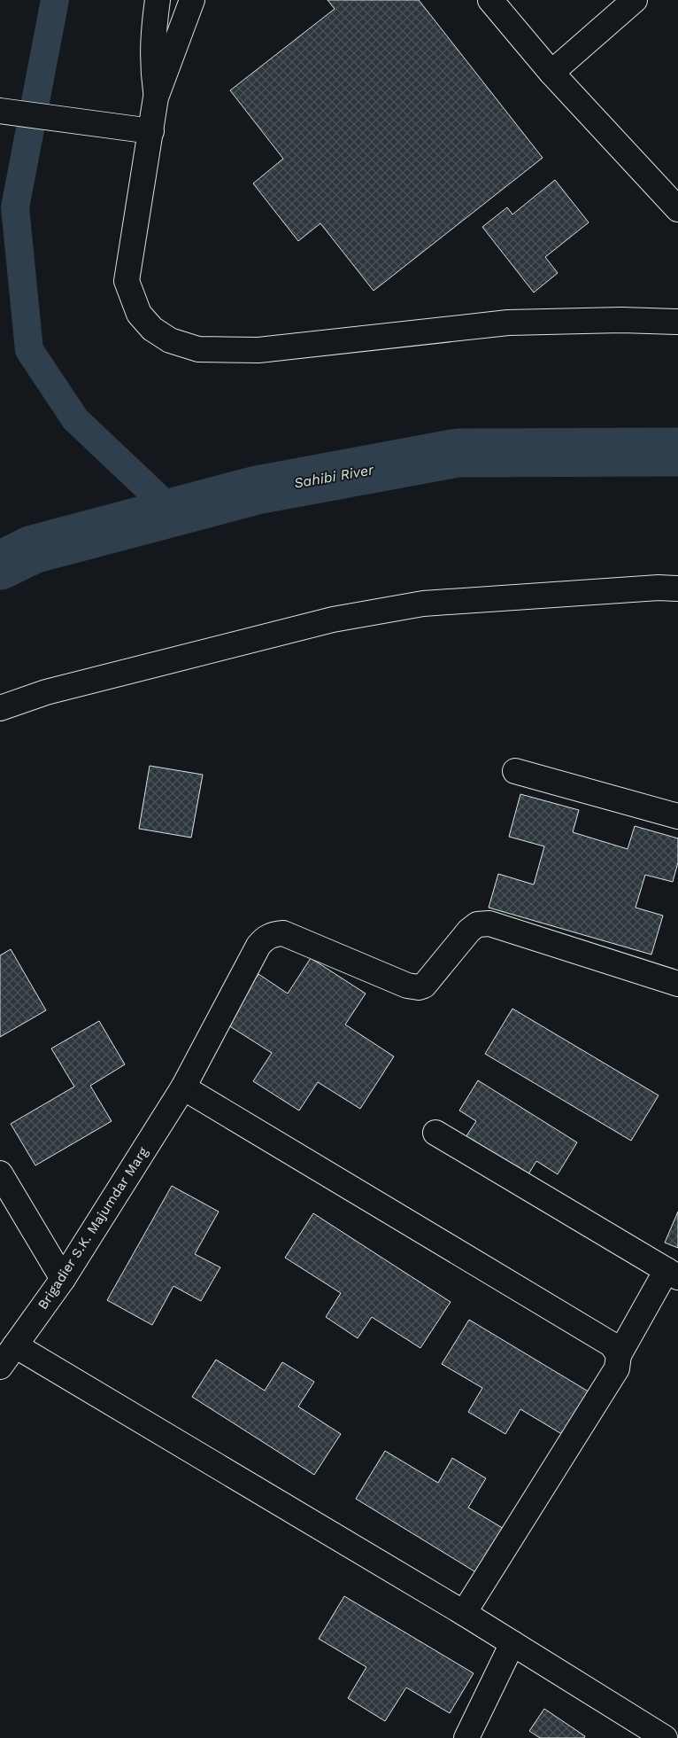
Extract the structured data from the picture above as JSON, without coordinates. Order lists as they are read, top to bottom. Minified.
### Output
{"streets":{"street":["Brigadier S.K. Majumdar Marg"]},"water":["Sahibi River"]}
